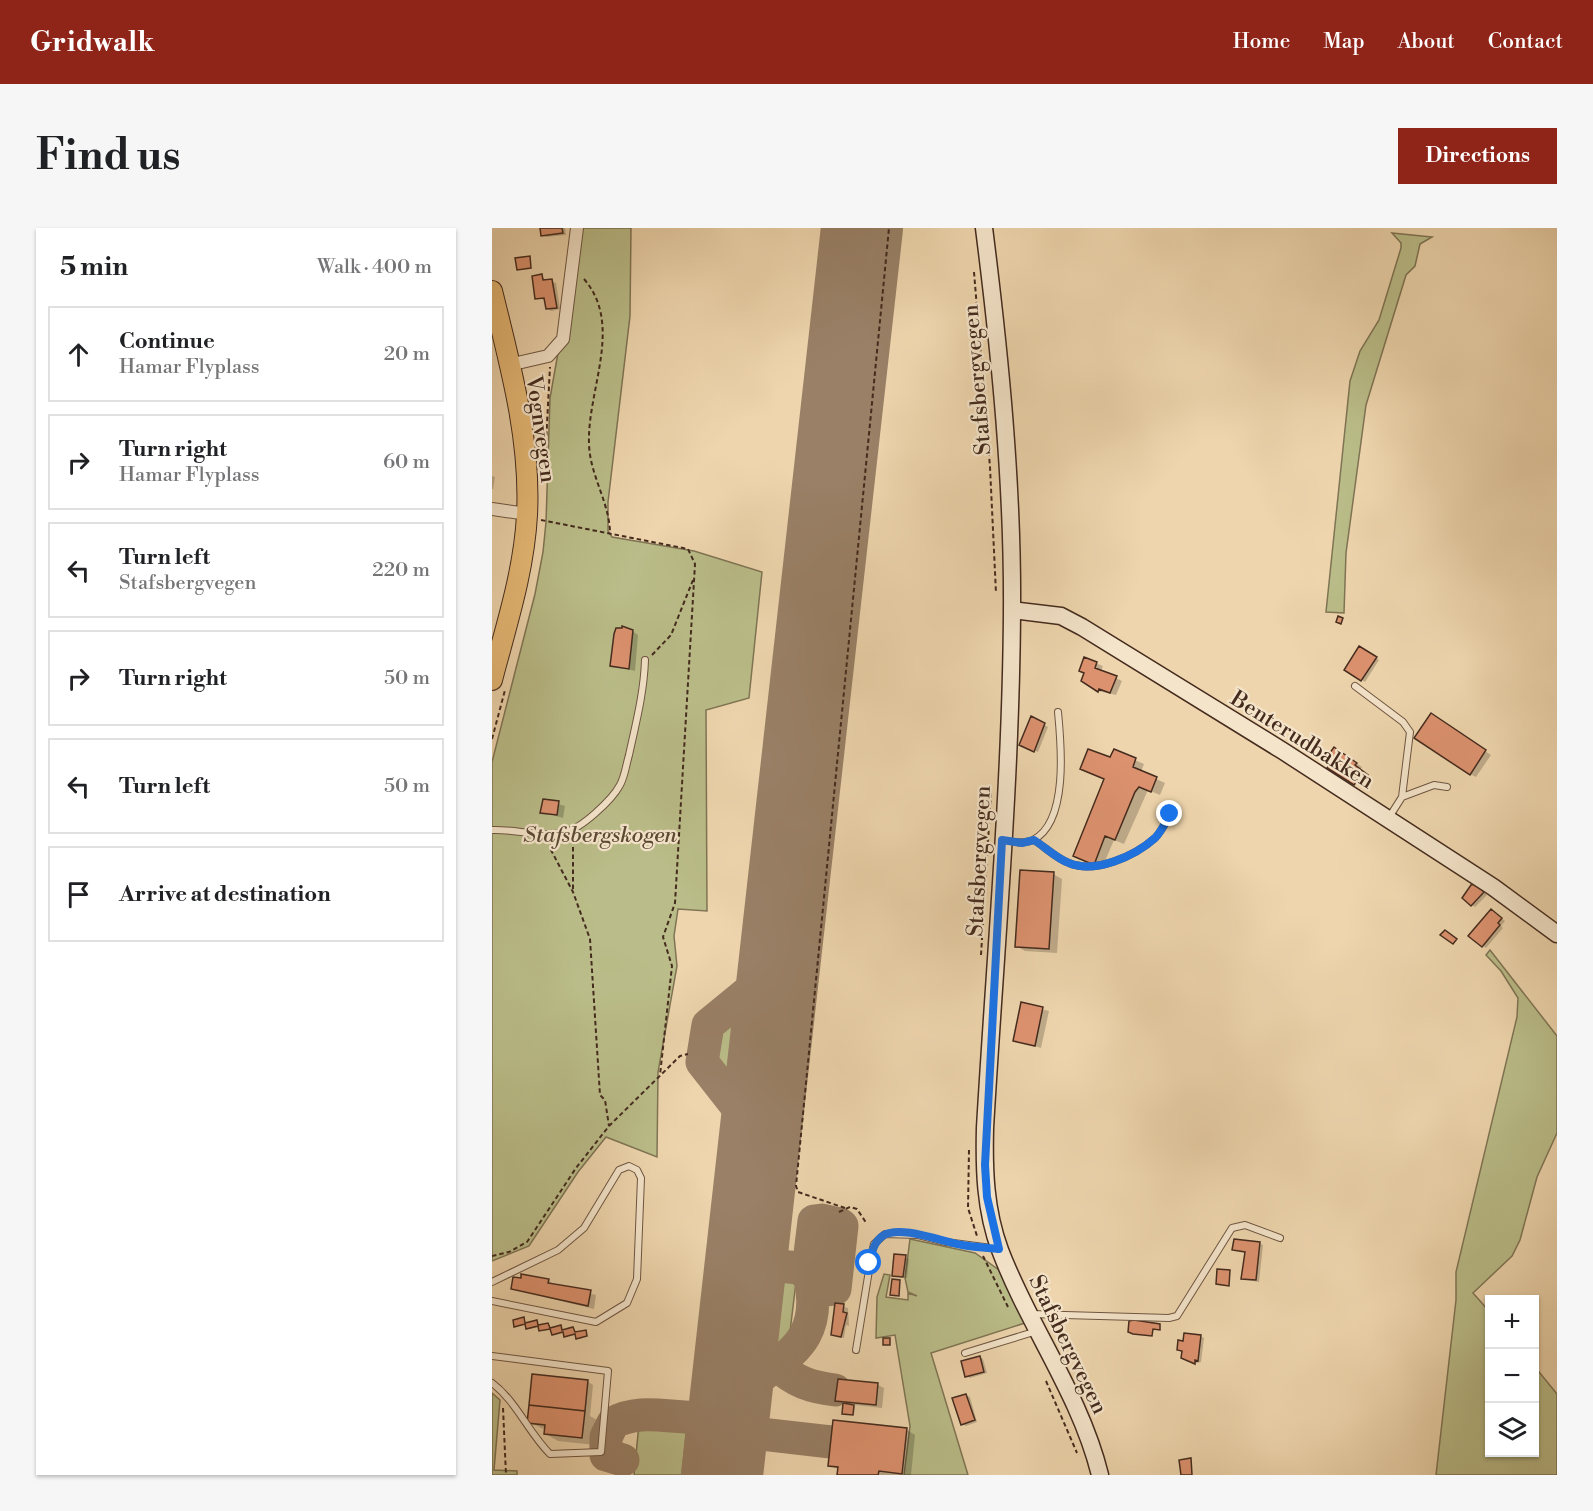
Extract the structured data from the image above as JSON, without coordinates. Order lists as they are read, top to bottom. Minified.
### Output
{"streets":{"main road":["Stafsbergvegen","Vognvegen","Benterudbakken"]},"crossings":[["Stafsbergvegen","Benterudbakken"]],"parks":["Stafsbergskogen"],"page":{"header":"Gridwalk","nav":["Home","Map","About","Contact"],"buttons":"Directions","title":"Find us","heading":["5 min","Walk · 400 m"],"list":[["Continue","Hamar Flyplass","20 m"],["Turn right","Hamar Flyplass","60 m"],["Turn left","Stafsbergvegen","220 m"],["Turn right","50 m"],["Turn left","50 m"],"Arrive at destination"],"map_buttons":["+","−"]}}
